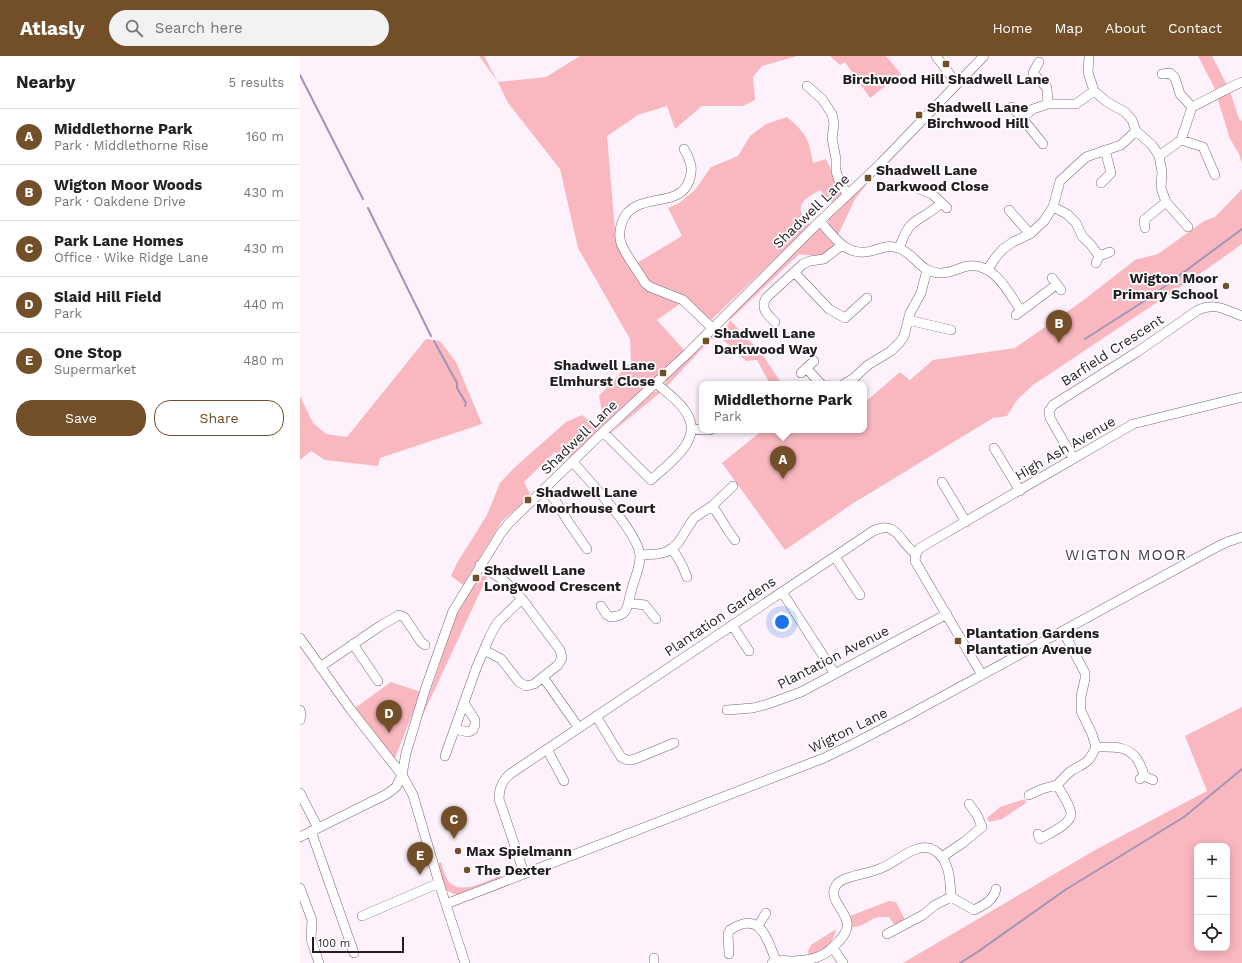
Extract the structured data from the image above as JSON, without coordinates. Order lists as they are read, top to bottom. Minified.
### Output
{"streets":{"street":["Shadwell Lane","Barfield Crescent","High Ash Avenue","Plantation Gardens","Plantation Avenue","Wigton Lane"]},"crossings":[["Barfield Crescent","High Ash Avenue"],["High Ash Avenue","Plantation Gardens"],["Plantation Gardens","Plantation Avenue"],["Plantation Gardens","Wigton Lane"]],"districts":["WIGTON MOOR"],"places":{"transit":["Birchwood Hill Shadwell Lane","Shadwell Lane Birchwood Hill","Shadwell Lane Darkwood Close","Shadwell Lane Darkwood Way","Shadwell Lane Elmhurst Close","Shadwell Lane Moorhouse Court","Shadwell Lane Longwood Crescent","Plantation Gardens Plantation Avenue"],"other":["Wigton Moor Primary School","Max Spielmann","The Dexter"]},"scale_bar":"100 m","page":{"header":"Atlasly","search":"Search here","nav":["Home","Map","About","Contact"],"heading":["Nearby","5 results"],"list":[{"mark":"A","name":"Middlethorne Park","note":"Park · Middlethorne Rise","value":"160 m"},{"mark":"B","name":"Wigton Moor Woods","note":"Park · Oakdene Drive","value":"430 m"},{"mark":"C","name":"Park Lane Homes","note":"Office · Wike Ridge Lane","value":"430 m"},{"mark":"D","name":"Slaid Hill Field","note":"Park","value":"440 m"},{"mark":"E","name":"One Stop","note":"Supermarket","value":"480 m"}],"pins":["B","A","D","C","E"],"popup":["Middlethorne Park","Park"],"buttons":["Save","Share"],"map_buttons":["+","−"],"scale":"100 m"}}
